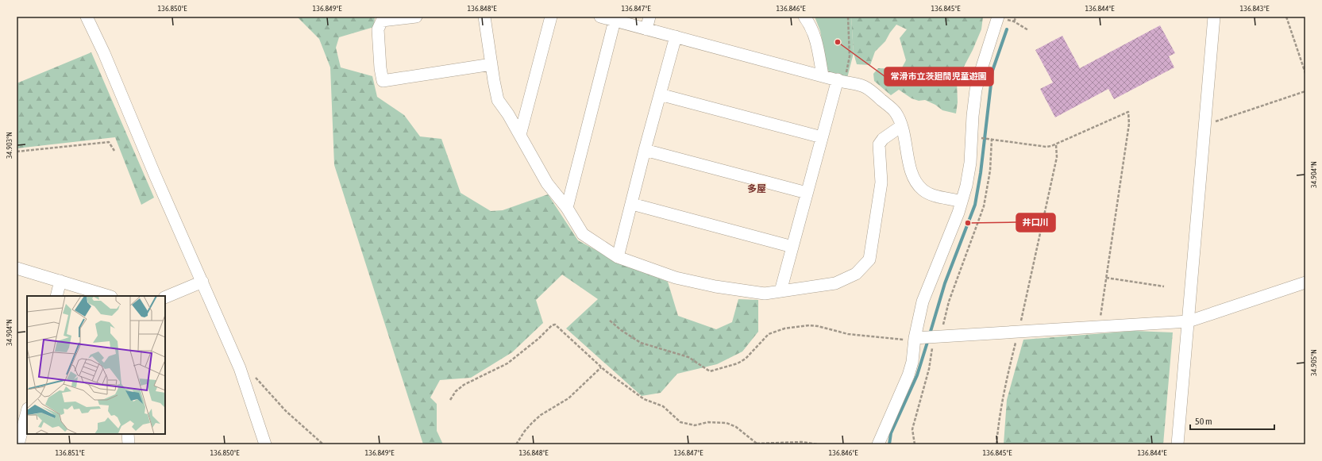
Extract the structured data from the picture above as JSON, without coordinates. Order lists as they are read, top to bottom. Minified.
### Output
{"districts":["多屋"],"places":["常滑市立茨廻間児童遊園","井口川"],"scale_bar":"50 m","coordinates":["136.850°E","136.849°E","136.848°E","136.847°E","136.846°E","136.845°E","136.844°E","136.843°E","34.903°N","34.904°N","34.905°N","136.851°E"]}
